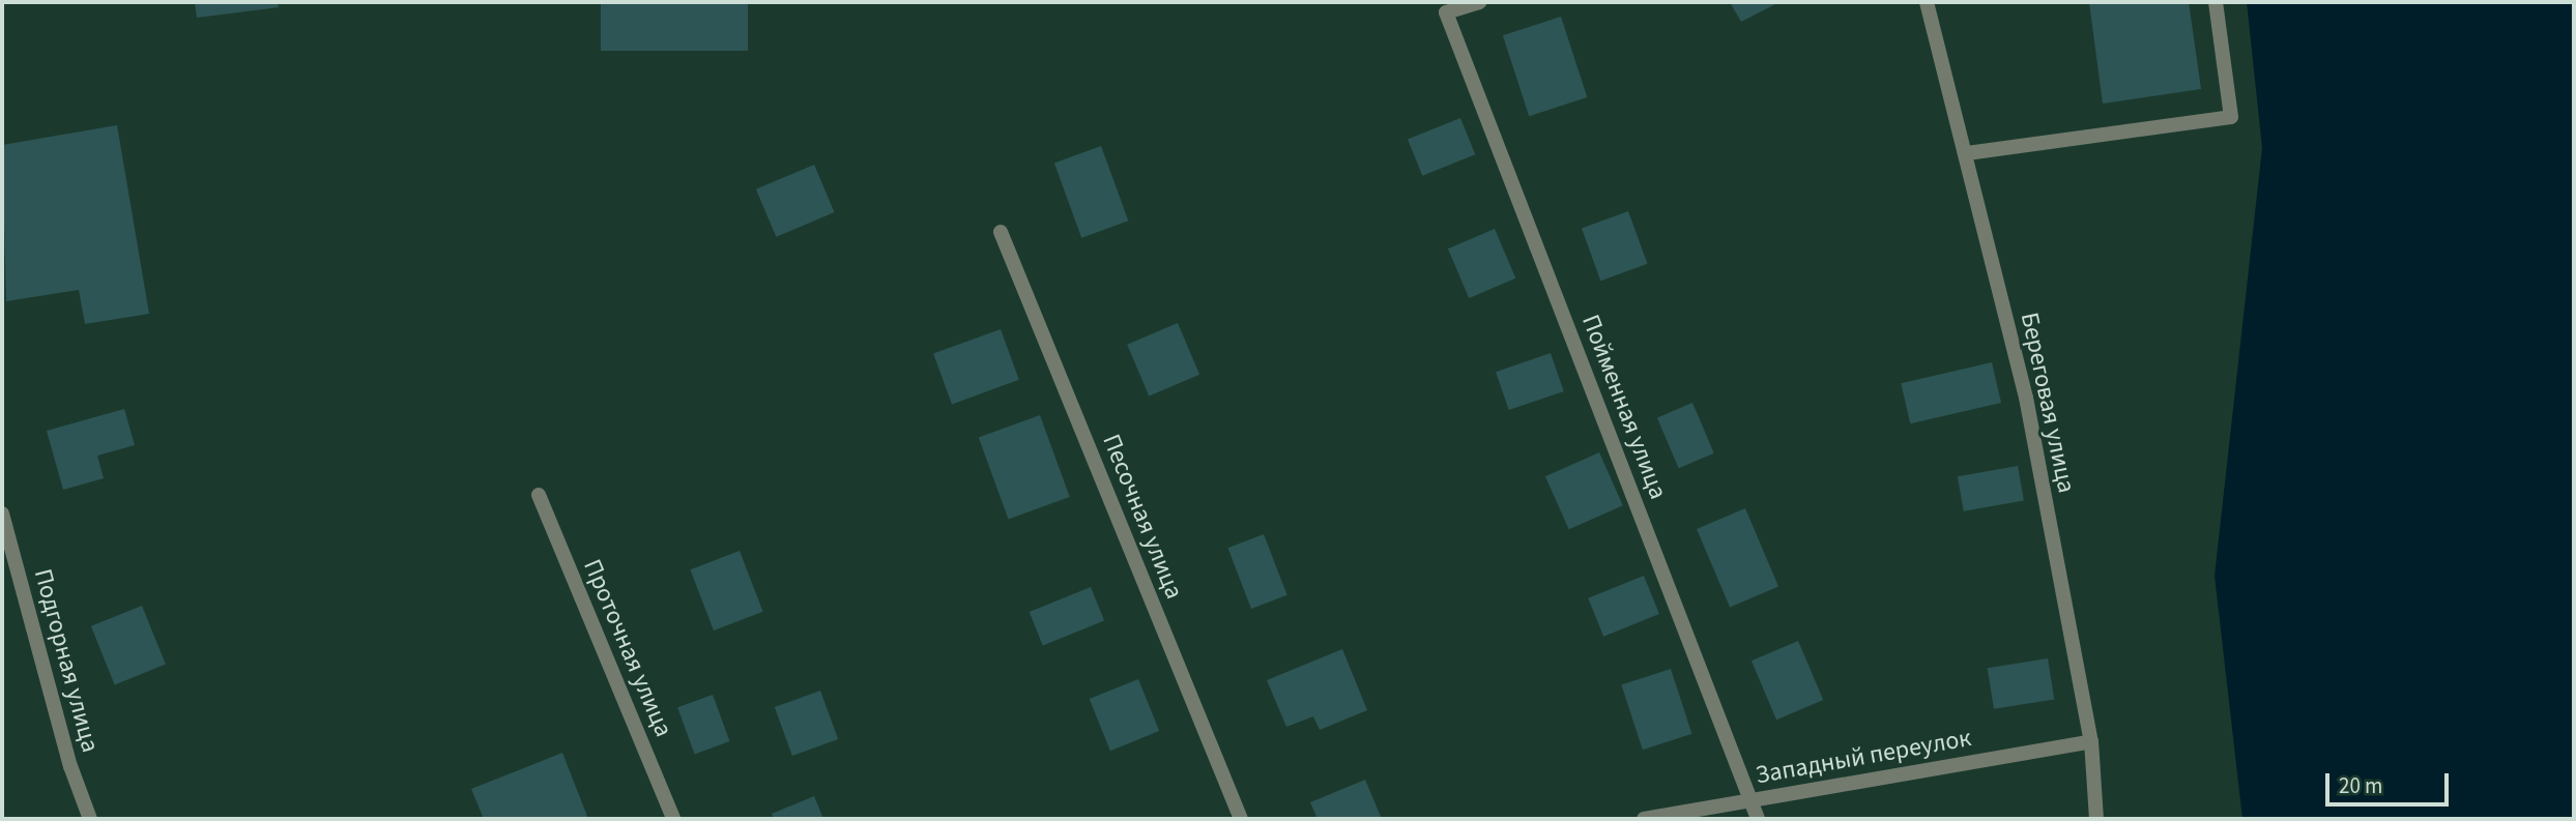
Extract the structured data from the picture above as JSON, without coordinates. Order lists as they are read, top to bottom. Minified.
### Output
{"streets":{"street":["Береговая улица","Пойменная улица","Песочная улица","Проточная улица","Подгорная улица","Западный переулок"]},"crossings":[["Береговая улица","Западный переулок"],["Пойменная улица","Западный переулок"]],"scale_bar":"20 m"}
